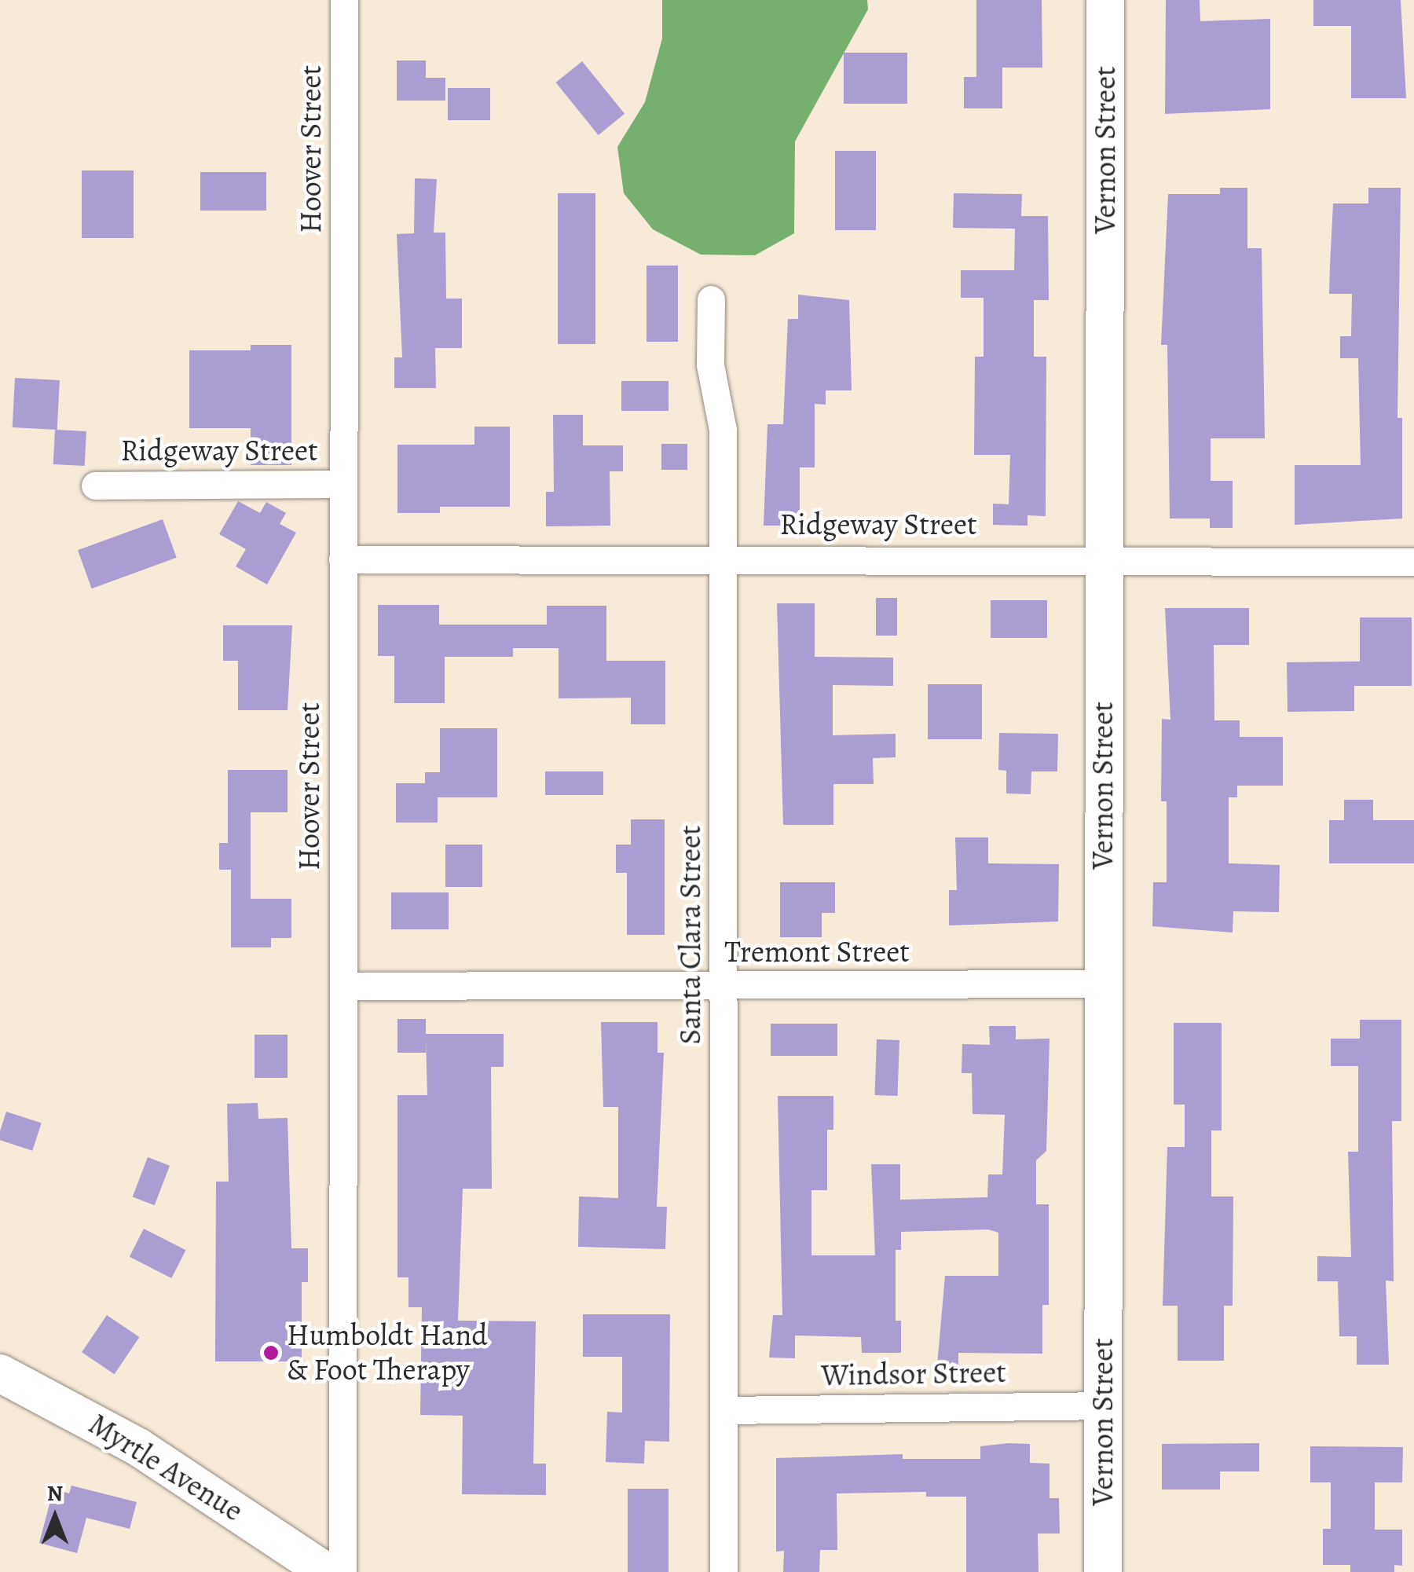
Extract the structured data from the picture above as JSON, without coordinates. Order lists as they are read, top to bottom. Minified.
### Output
{"streets":{"street":["Hoover Street","Vernon Street","Ridgeway Street","Santa Clara Street","Tremont Street","Windsor Street","Myrtle Avenue"]},"crossings":[["Hoover Street","Ridgeway Street"],["Hoover Street","Tremont Street"],["Vernon Street","Ridgeway Street"],["Vernon Street","Tremont Street"],["Vernon Street","Windsor Street"],["Ridgeway Street","Santa Clara Street"],["Santa Clara Street","Tremont Street"],["Santa Clara Street","Windsor Street"]],"places":["Humboldt Hand & Foot Therapy"],"north":"top"}
